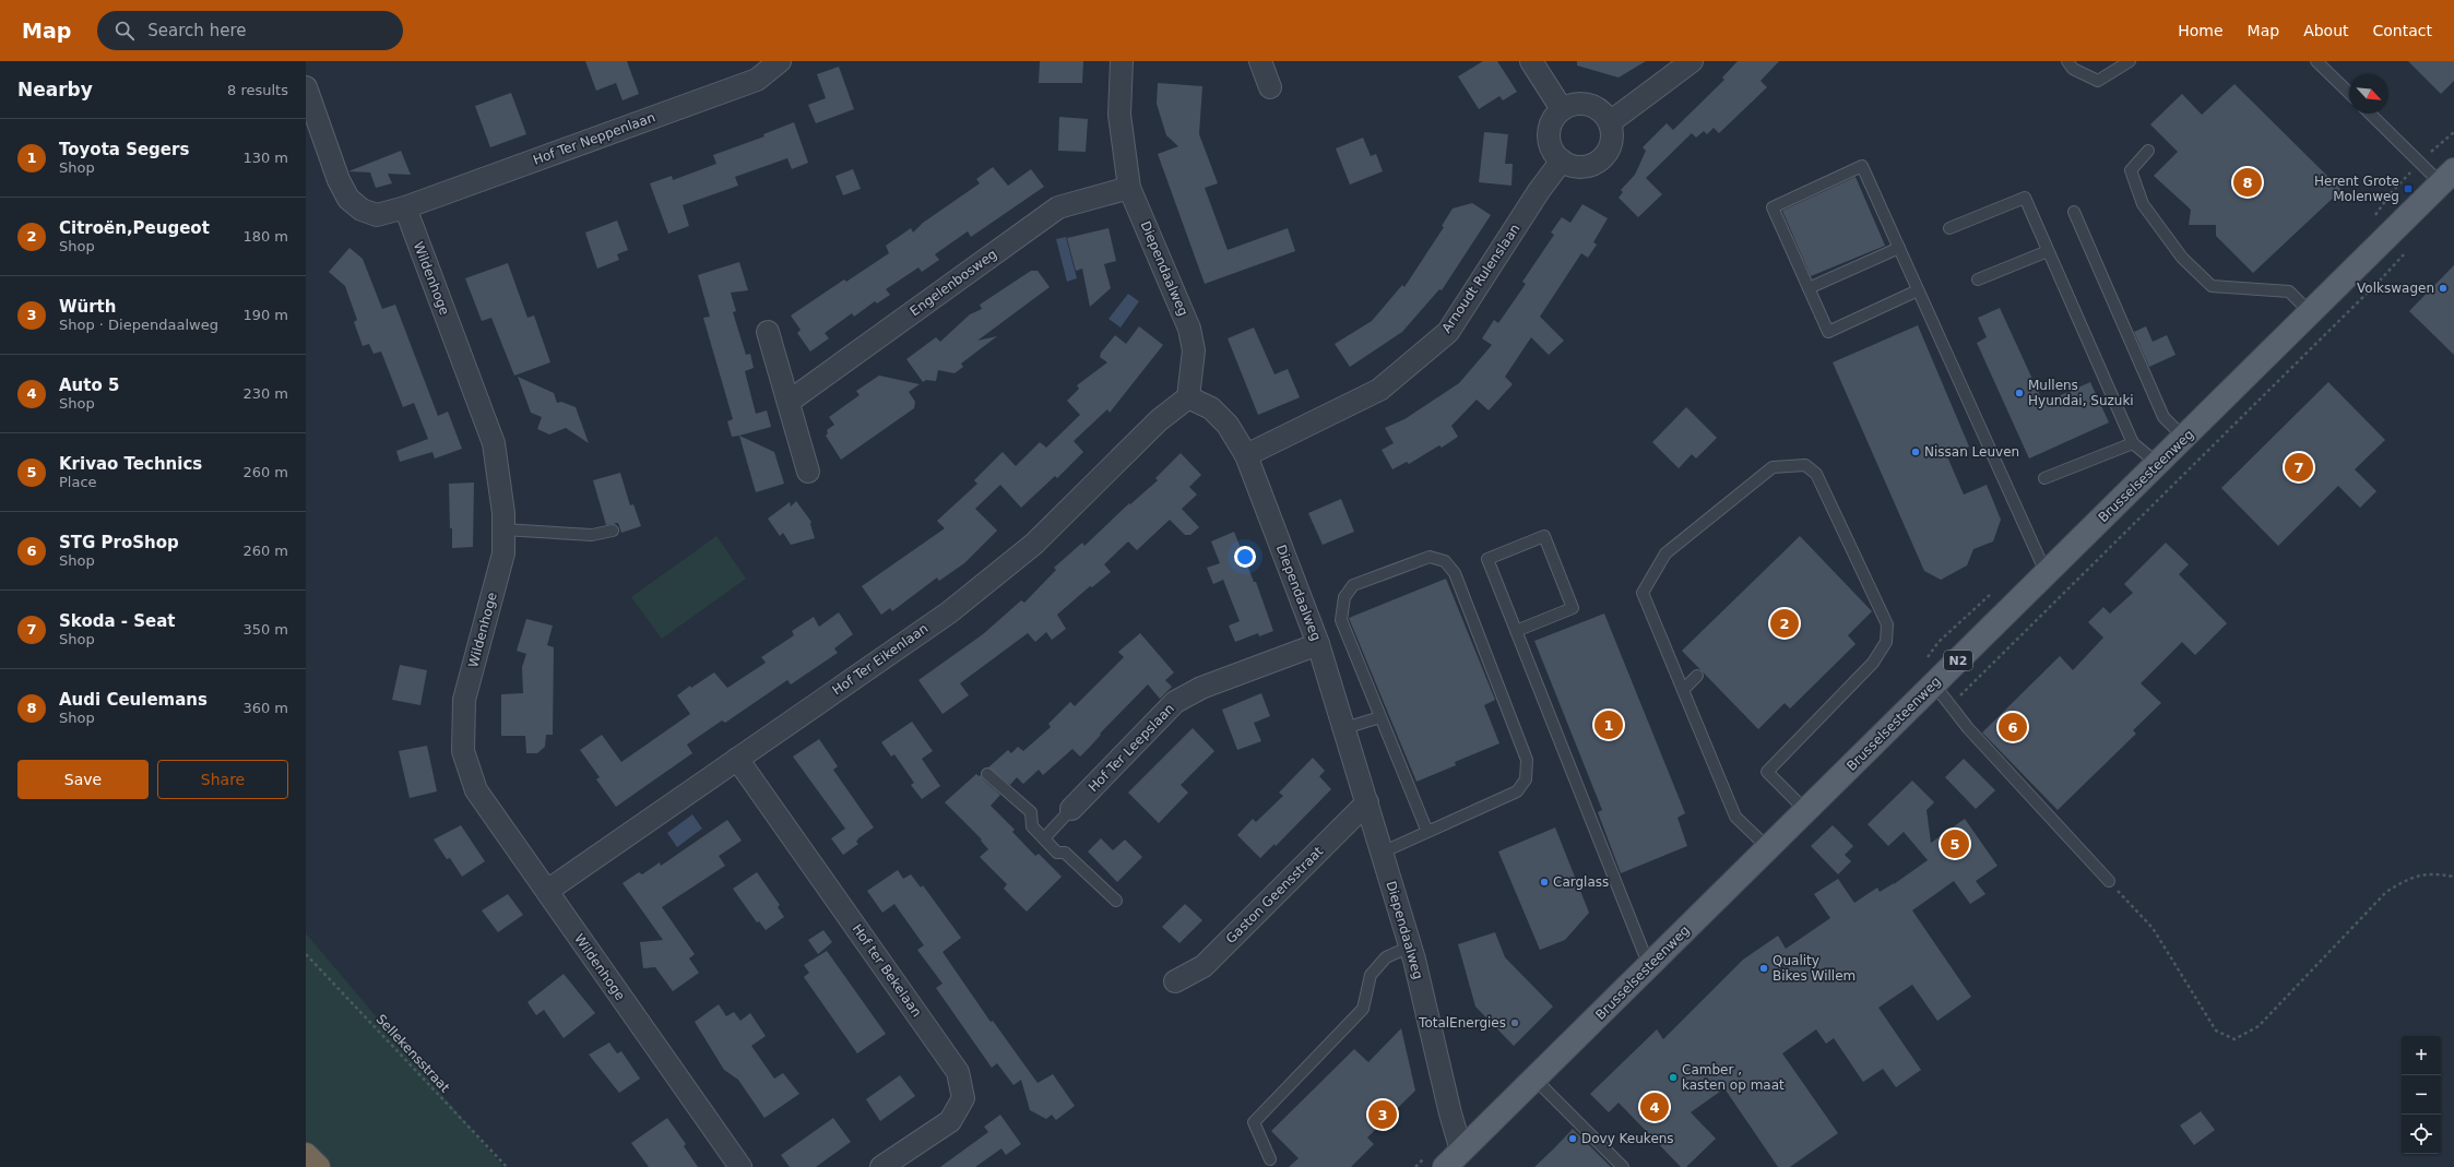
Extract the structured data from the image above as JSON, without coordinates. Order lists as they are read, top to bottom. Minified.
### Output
{"streets":{"main road":["Brusselsesteenweg","N2"],"street":["Hof Ter Neppenlaan","Diependaalweg","Wildenhoge","Arnoudt Rulenslaan","Engelenbosweg","Hof Ter Eikenlaan","Hof Ter Leepslaan","Gaston Geensstraat","Hof ter Bekelaan"],"path":["Sellekensstraat"]},"crossings":[["Hof Ter Neppenlaan","Wildenhoge"],["Diependaalweg","Arnoudt Rulenslaan"],["Diependaalweg","Engelenbosweg"],["Diependaalweg","Brusselsesteenweg"],["Diependaalweg","Hof Ter Eikenlaan"],["Diependaalweg","Hof Ter Leepslaan"],["Diependaalweg","Gaston Geensstraat"],["Wildenhoge","Hof Ter Eikenlaan"],["Hof Ter Eikenlaan","Hof ter Bekelaan"]],"places":{"transit":["Herent Grote Molenweg"],"other":["Volkswagen","Mullens Hyundai, Suzuki","Nissan Leuven","Carglass","Quality Bikes Willem","TotalEnergies","Camber , kasten op maat","Dovy Keukens"]},"north":"bottom right","page":{"header":"Map","search":"Search here","nav":["Home","Map","About","Contact"],"heading":["Nearby","8 results"],"list":[{"mark":"1","name":"Toyota Segers","note":"Shop","value":"130 m"},{"mark":"2","name":"Citroën,Peugeot","note":"Shop","value":"180 m"},{"mark":"3","name":"Würth","note":"Shop · Diependaalweg","value":"190 m"},{"mark":"4","name":"Auto 5","note":"Shop","value":"230 m"},{"mark":"5","name":"Krivao Technics","note":"Place","value":"260 m"},{"mark":"6","name":"STG ProShop","note":"Shop","value":"260 m"},{"mark":"7","name":"Skoda - Seat","note":"Shop","value":"350 m"},{"mark":"8","name":"Audi Ceulemans","note":"Shop","value":"360 m"}],"pins":["8","7","2","1","6","5","4","3"],"buttons":["Save","Share"],"map_buttons":["+","−"]}}
